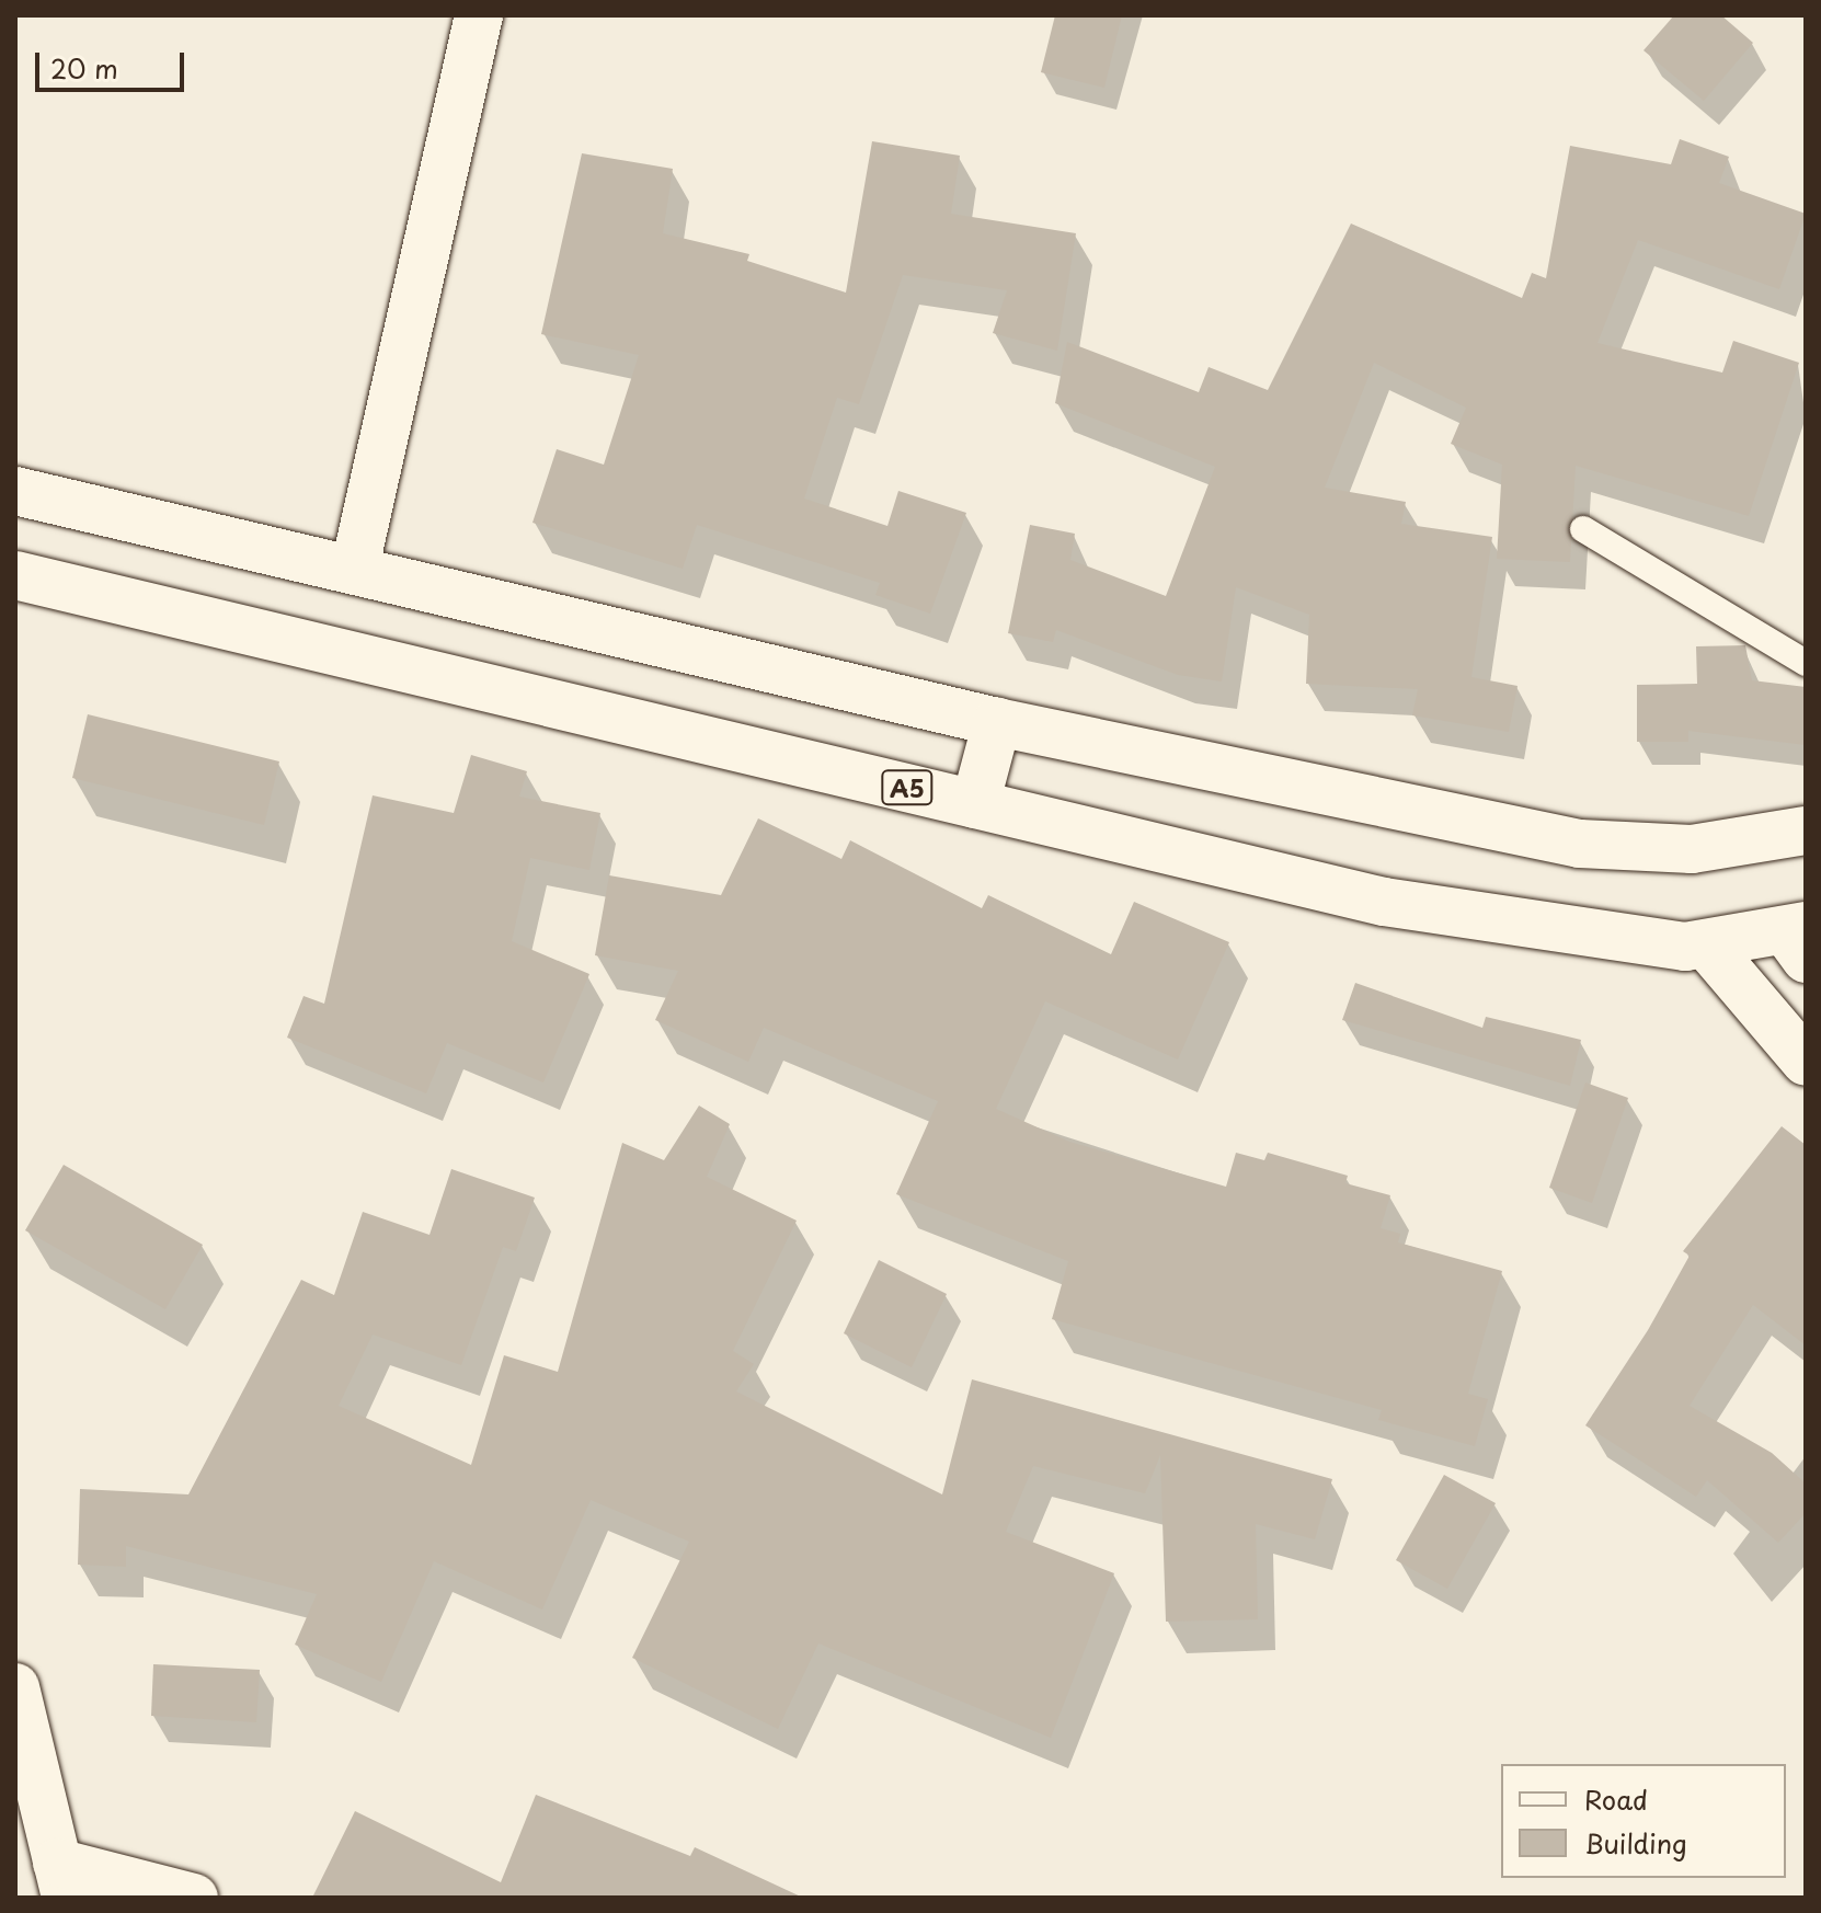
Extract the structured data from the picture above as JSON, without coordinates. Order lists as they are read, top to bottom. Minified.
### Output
{"streets":{"main road":["A5"]},"legend":["Road","Building"],"scale_bar":"20 m"}
